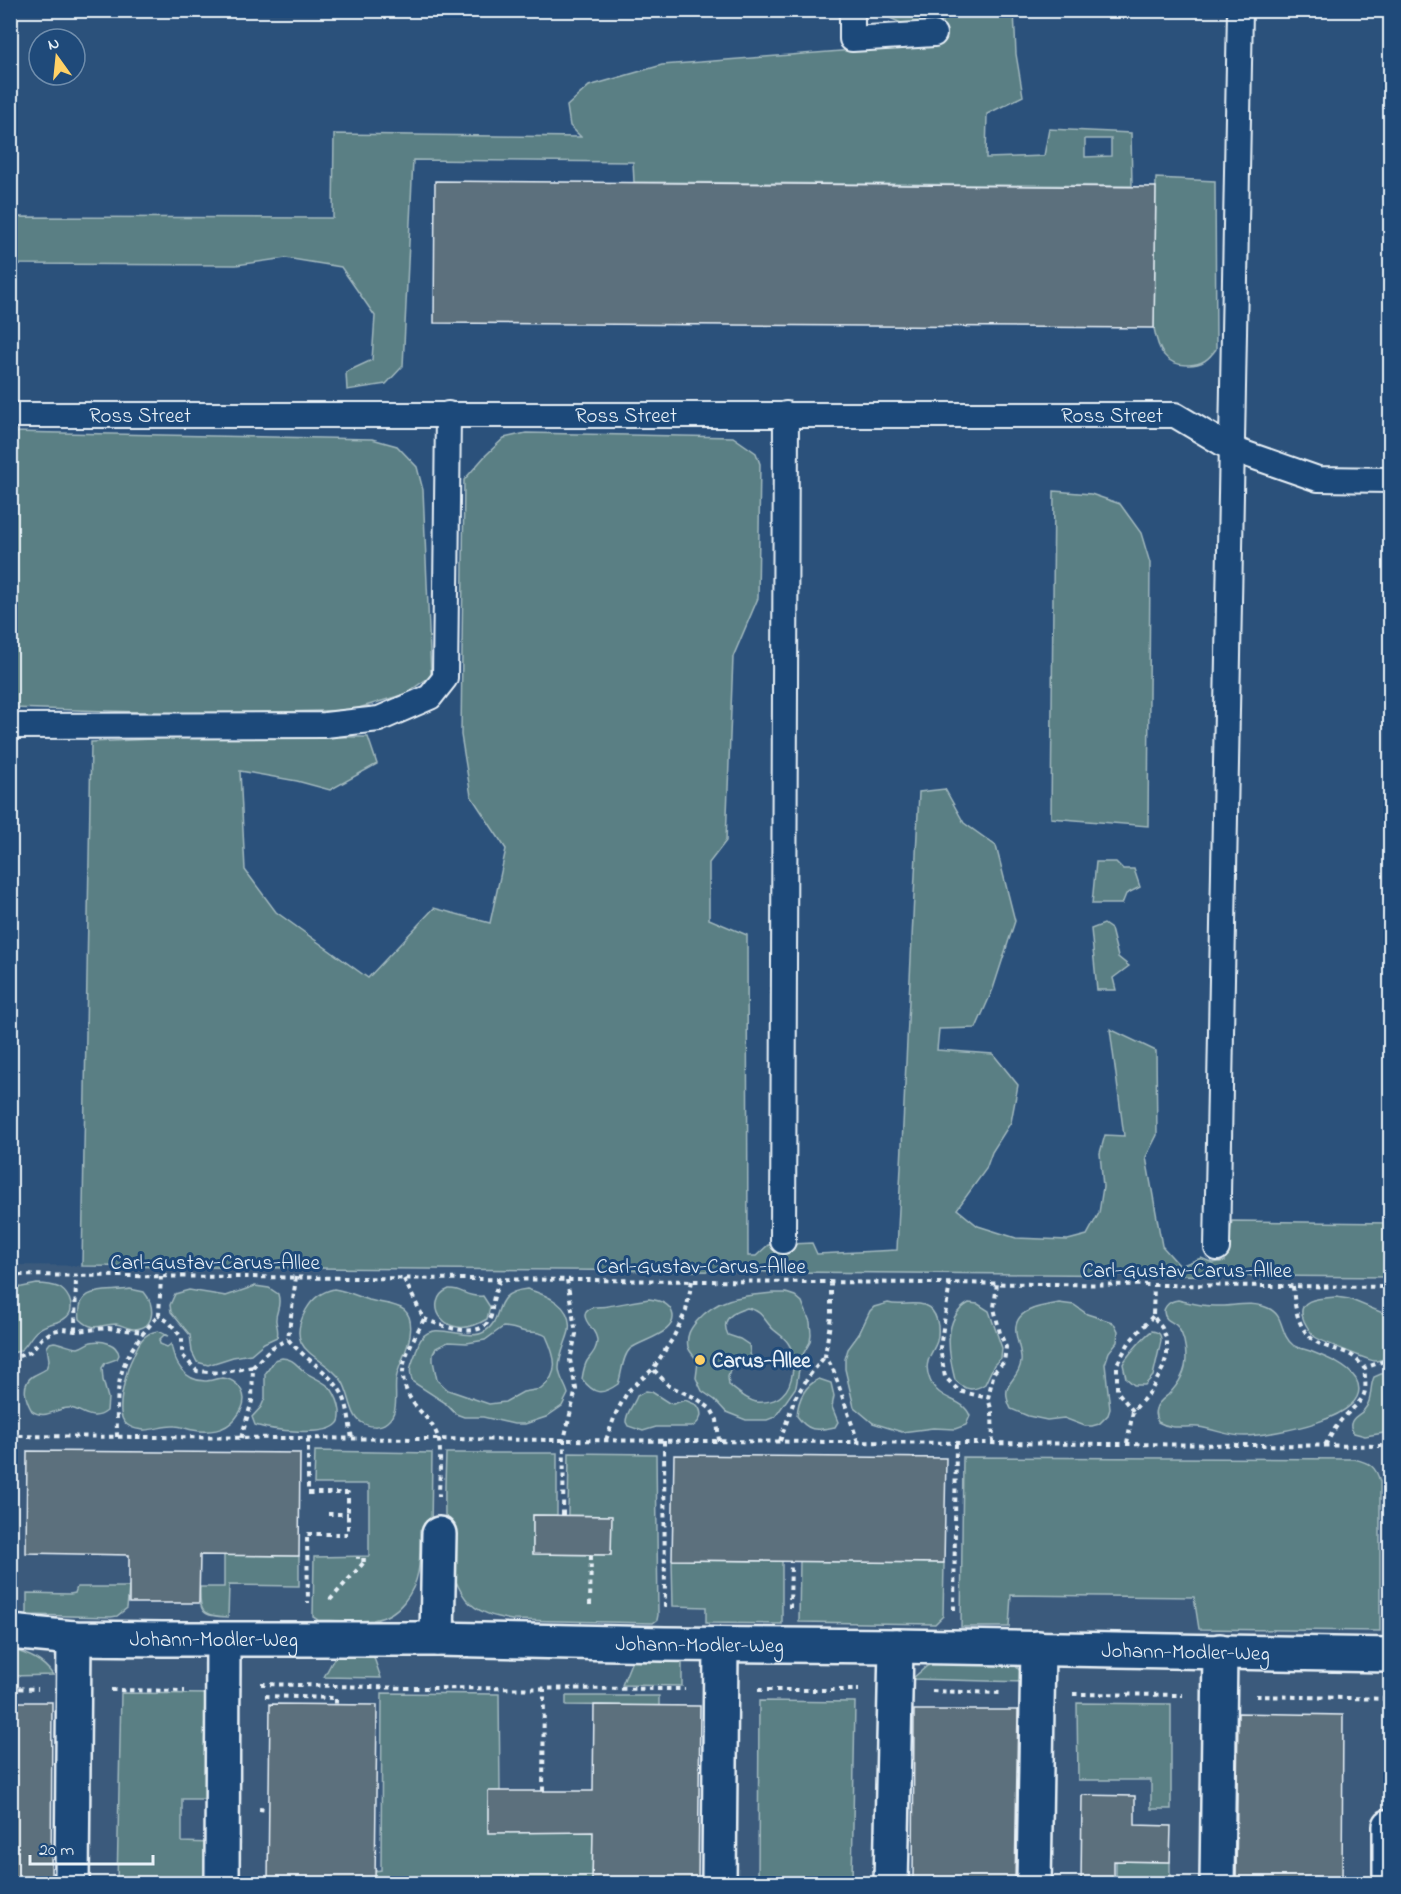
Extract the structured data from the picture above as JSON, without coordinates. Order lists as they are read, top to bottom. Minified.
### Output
{"streets":{"street":["Johann-Modler-Weg"],"lane":["Ross Street"],"path":["Carl-Gustav-Carus-Allee"]},"places":["Carus-Allee"],"scale_bar":"20 m","north":"top"}
